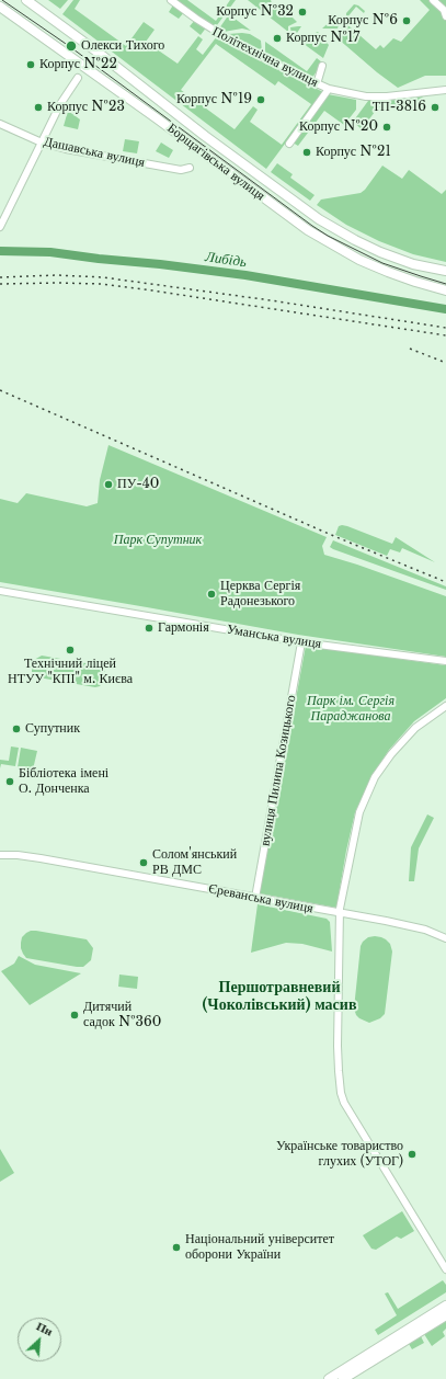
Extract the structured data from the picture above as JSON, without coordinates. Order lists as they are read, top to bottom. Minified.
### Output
{"streets":{"main road":["Борщагівська вулиця"],"street":["Політехнічна вулиця","Дашавська вулиця","Уманська вулиця","вулиця Пилипа Козицького","Єреванська вулиця"]},"crossings":[["Уманська вулиця","вулиця Пилипа Козицького"],["вулиця Пилипа Козицького","Єреванська вулиця"]],"districts":["Першотравневий (Чоколівський) масив"],"water":["Либідь"],"parks":["Парк Супутник","Парк ім. Сергія Параджанова"],"places":["Корпус №32","Корпус №6","Корпус №17","Олекси Тихого","Корпус №22","Корпус №19","Корпус №23","ТП-3816","Корпус №20","Корпус №21","ПУ-40","Церква Сергія Радонезького","Гармонія","Технічний ліцей НТУУ \"КПІ\" м. Києва","Супутник","Бібліотека імені О. Донченка","Солом'янський РВ ДМС","Дитячий садок №360","Українське товариство глухих (УТОГ)","Національний університет оборони України"],"north":"top right"}
